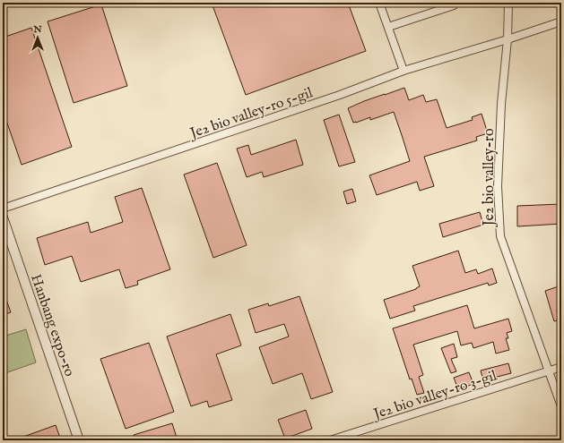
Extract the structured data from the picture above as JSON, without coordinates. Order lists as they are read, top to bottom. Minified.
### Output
{"streets":{"street":["Je2 bio valley-ro 5-gil","Je2 bio valley-ro","Hanbang expo-ro","Je2 bio valley-ro 3-gil"]},"crossings":[["Je2 bio valley-ro 5-gil","Je2 bio valley-ro"],["Je2 bio valley-ro","Je2 bio valley-ro 3-gil"]],"north":"top"}
